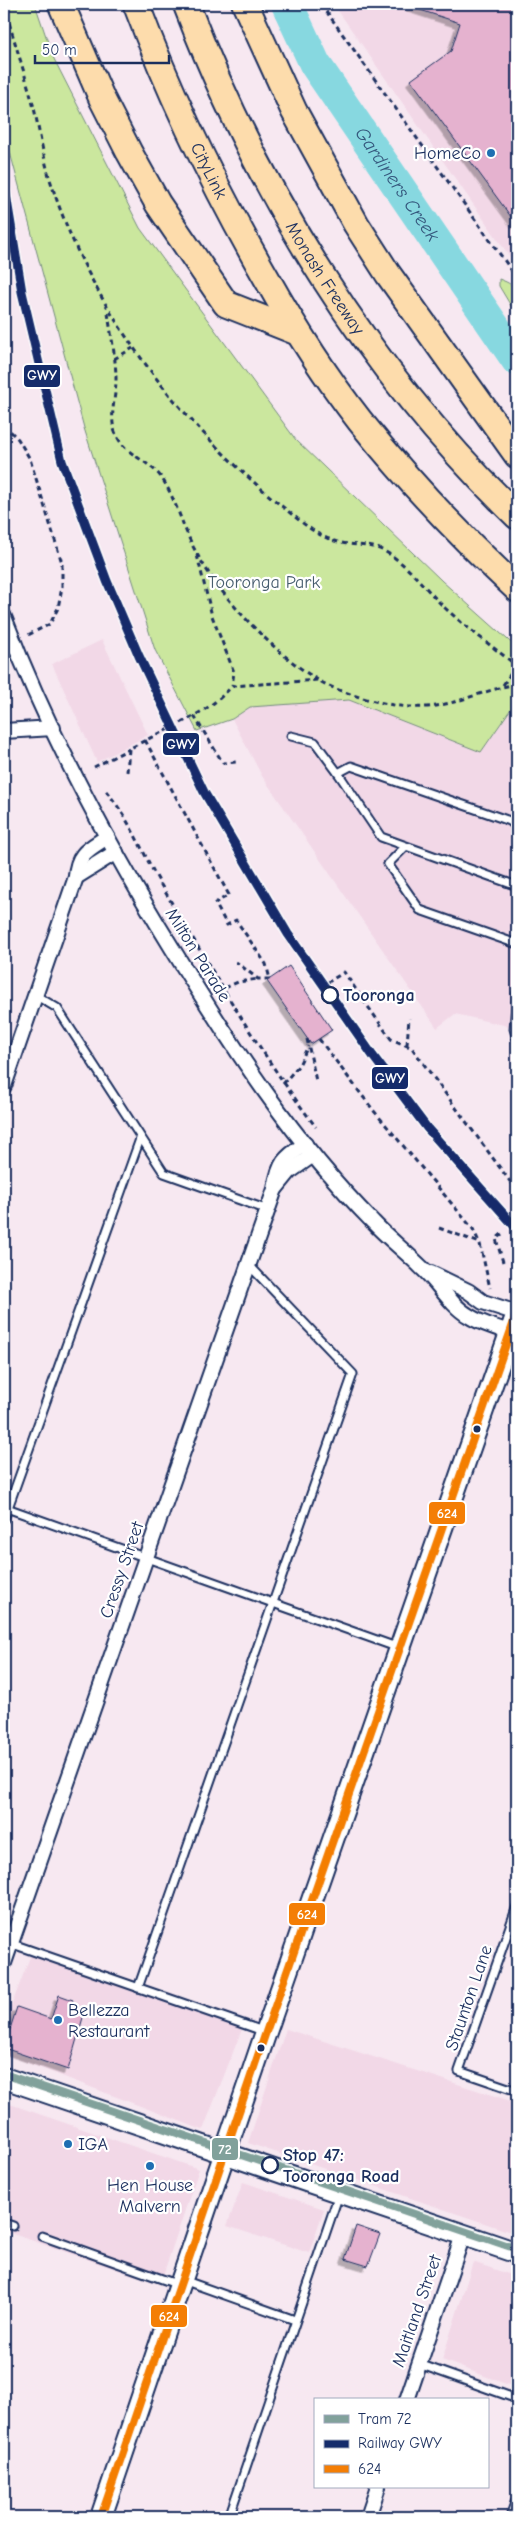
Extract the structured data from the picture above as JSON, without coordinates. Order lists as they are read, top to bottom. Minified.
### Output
{"streets":{"highway":["CityLink","Monash Freeway"],"street":["Milton Parade","Cressy Street","Maitland Street"],"lane":["Staunton Lane"]},"crossings":[["Milton Parade","Cressy Street"]],"water":["Gardiners Creek"],"parks":["Tooronga Park"],"places":["HomeCo","Tooronga","Bellezza Restaurant","IGA","Stop 47: Tooronga Road","Hen House Malvern"],"lines":["rail line GWY","transit line 624","tram line 72"],"legend":["Tram 72","Railway GWY","624"],"scale_bar":"50 m"}
